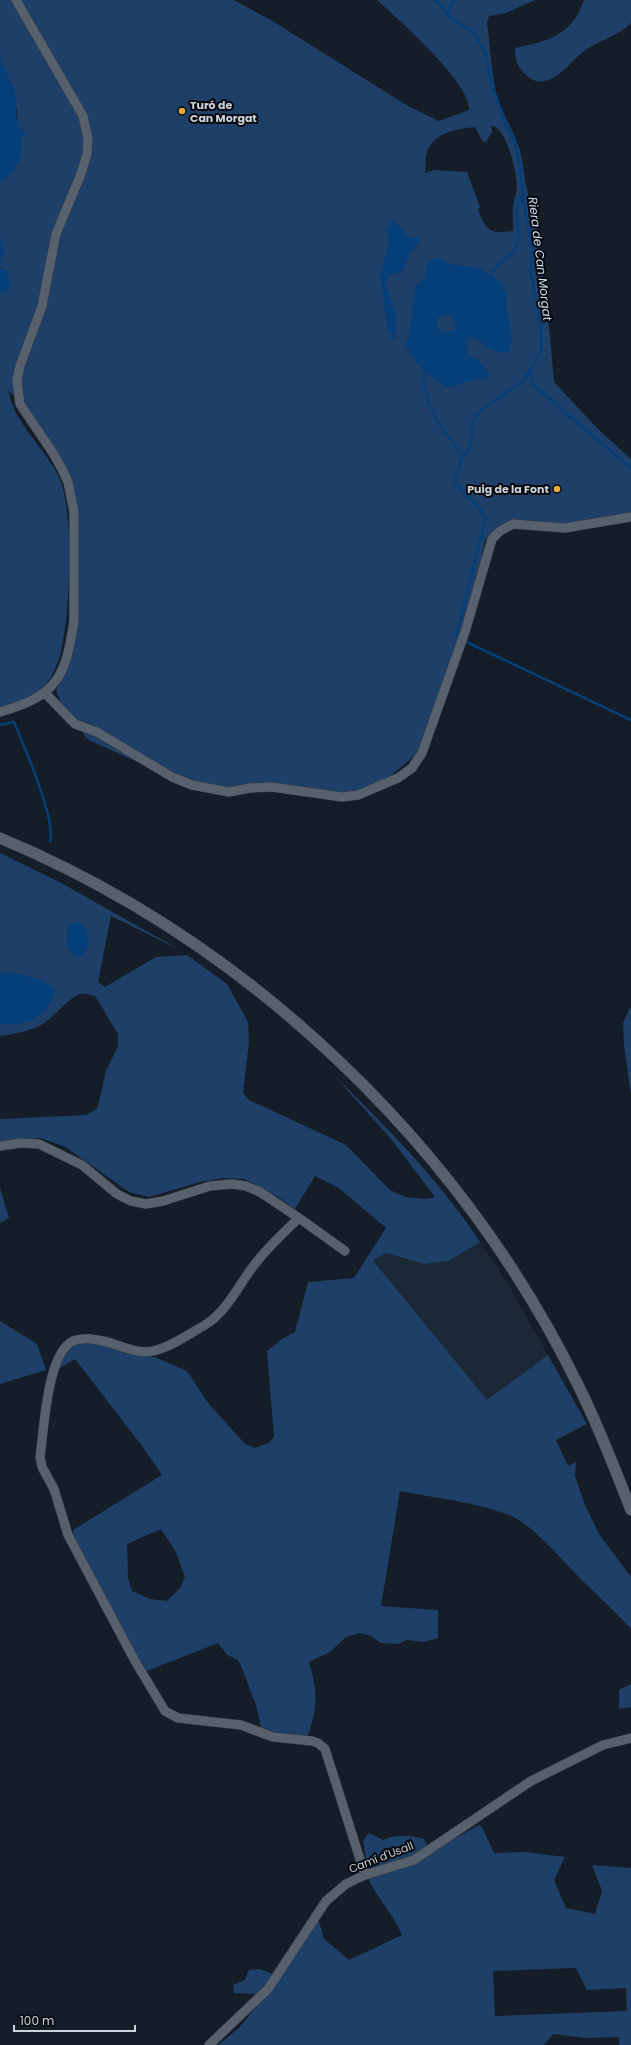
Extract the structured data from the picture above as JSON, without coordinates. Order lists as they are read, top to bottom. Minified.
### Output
{"streets":{"street":["Camí d'Usall"]},"water":["Riera de Can Morgat"],"places":["Turó de Can Morgat","Puig de la Font"],"scale_bar":"100 m"}
